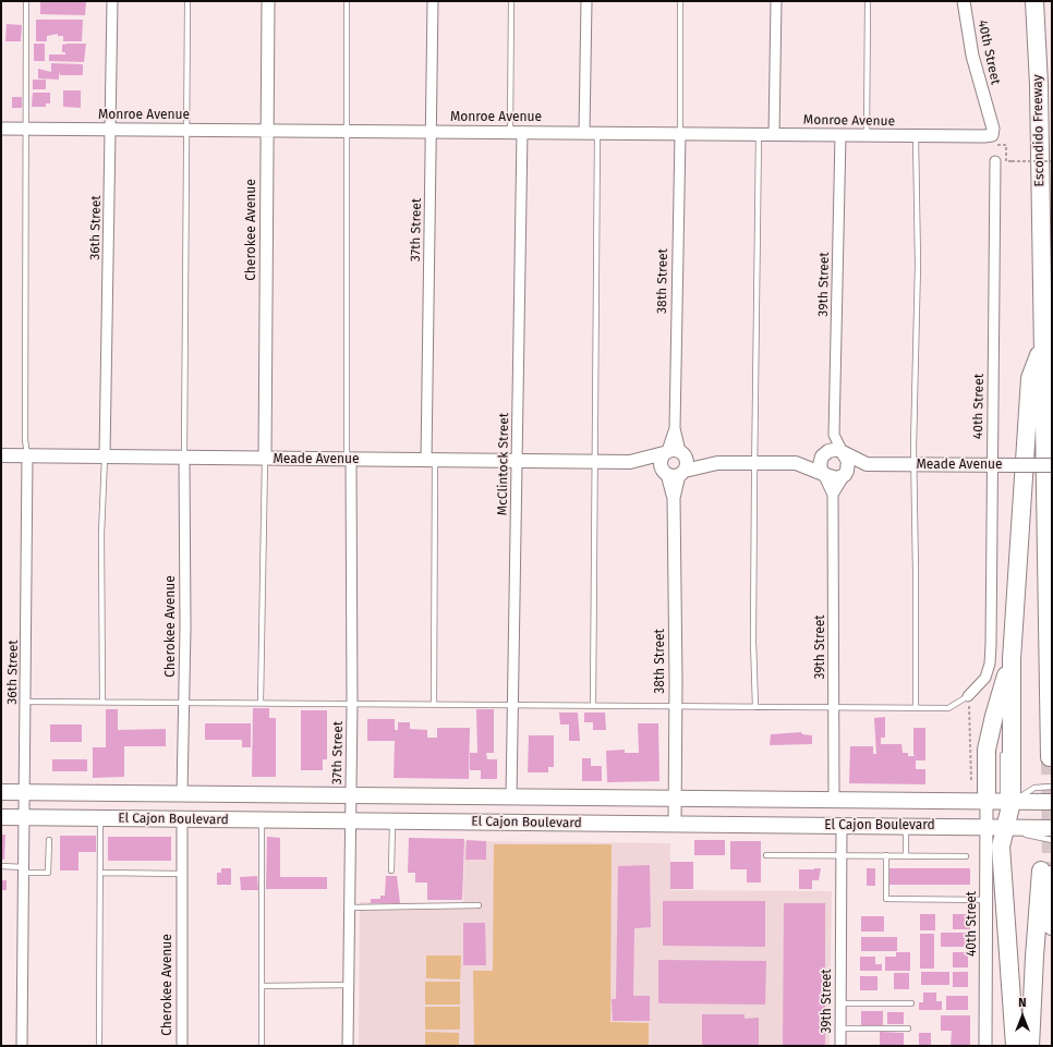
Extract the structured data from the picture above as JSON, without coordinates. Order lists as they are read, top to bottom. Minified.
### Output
{"streets":{"highway":["Escondido Freeway"],"main road":["Meade Avenue","El Cajon Boulevard"],"street":["40th Street","Monroe Avenue","36th Street","Cherokee Avenue","37th Street","38th Street","39th Street","McClintock Street"]},"crossings":[["40th Street","Monroe Avenue"],["40th Street","Meade Avenue"],["40th Street","El Cajon Boulevard"],["Monroe Avenue","36th Street"],["Monroe Avenue","Cherokee Avenue"],["Monroe Avenue","37th Street"],["Monroe Avenue","38th Street"],["Monroe Avenue","39th Street"],["Monroe Avenue","McClintock Street"],["36th Street","Meade Avenue"],["36th Street","El Cajon Boulevard"],["Cherokee Avenue","Meade Avenue"],["Cherokee Avenue","El Cajon Boulevard"],["37th Street","Meade Avenue"],["37th Street","El Cajon Boulevard"],["38th Street","Meade Avenue"],["38th Street","El Cajon Boulevard"],["39th Street","Meade Avenue"],["39th Street","El Cajon Boulevard"],["Meade Avenue","McClintock Street"],["McClintock Street","El Cajon Boulevard"]],"north":"top"}
